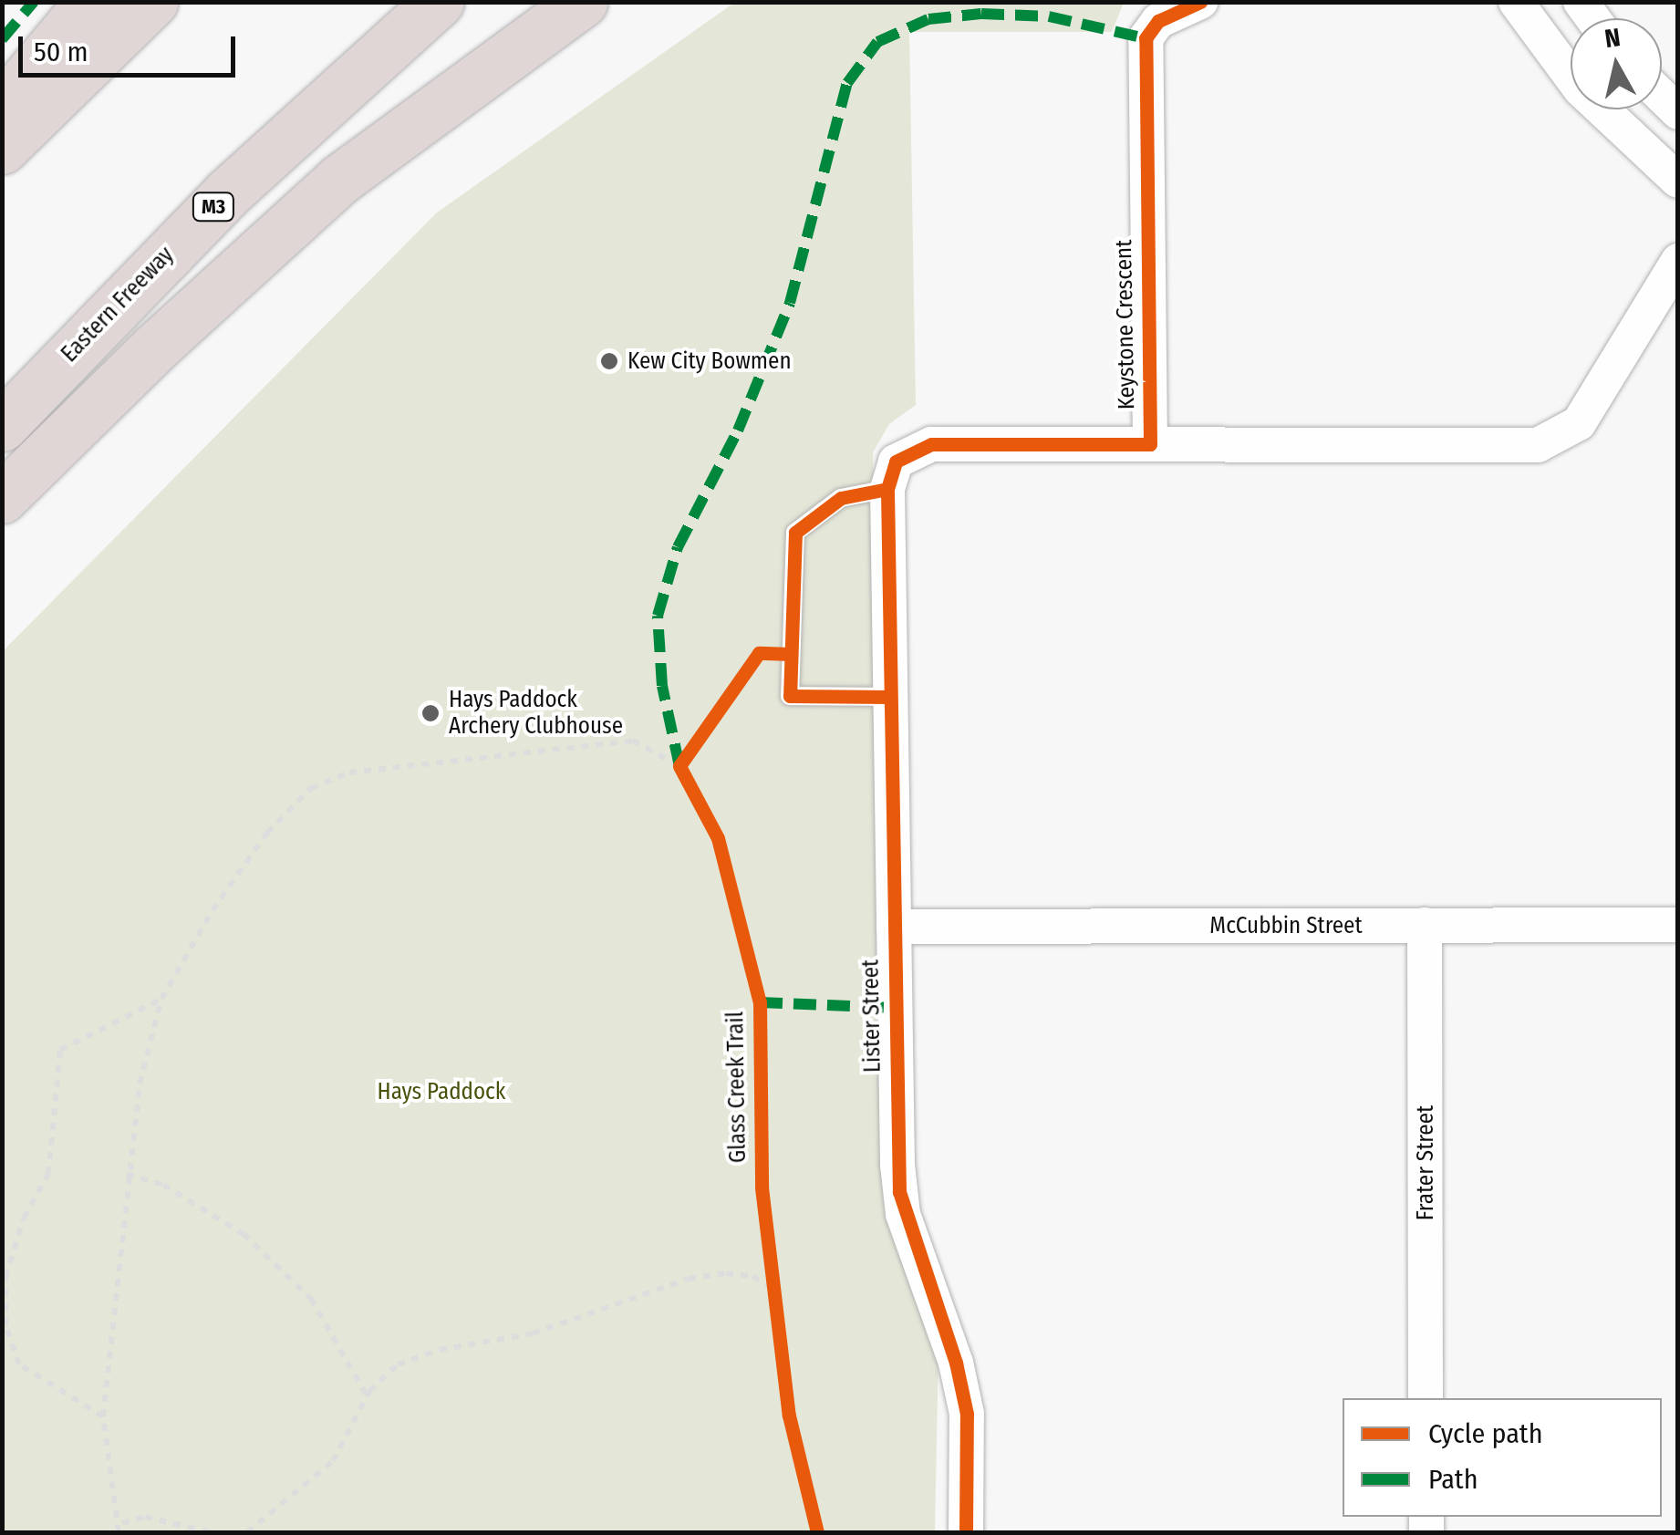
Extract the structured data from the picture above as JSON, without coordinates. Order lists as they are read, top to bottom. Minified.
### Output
{"streets":{"highway":["M3","Eastern Freeway"],"street":["Keystone Crescent","McCubbin Street","Lister Street","Frater Street"],"cycle path":["Glass Creek Trail"]},"crossings":[["McCubbin Street","Lister Street"],["McCubbin Street","Frater Street"]],"parks":["Hays Paddock"],"places":["Kew City Bowmen","Hays Paddock Archery Clubhouse"],"legend":["Cycle path","Path"],"scale_bar":"50 m","north":"top"}
